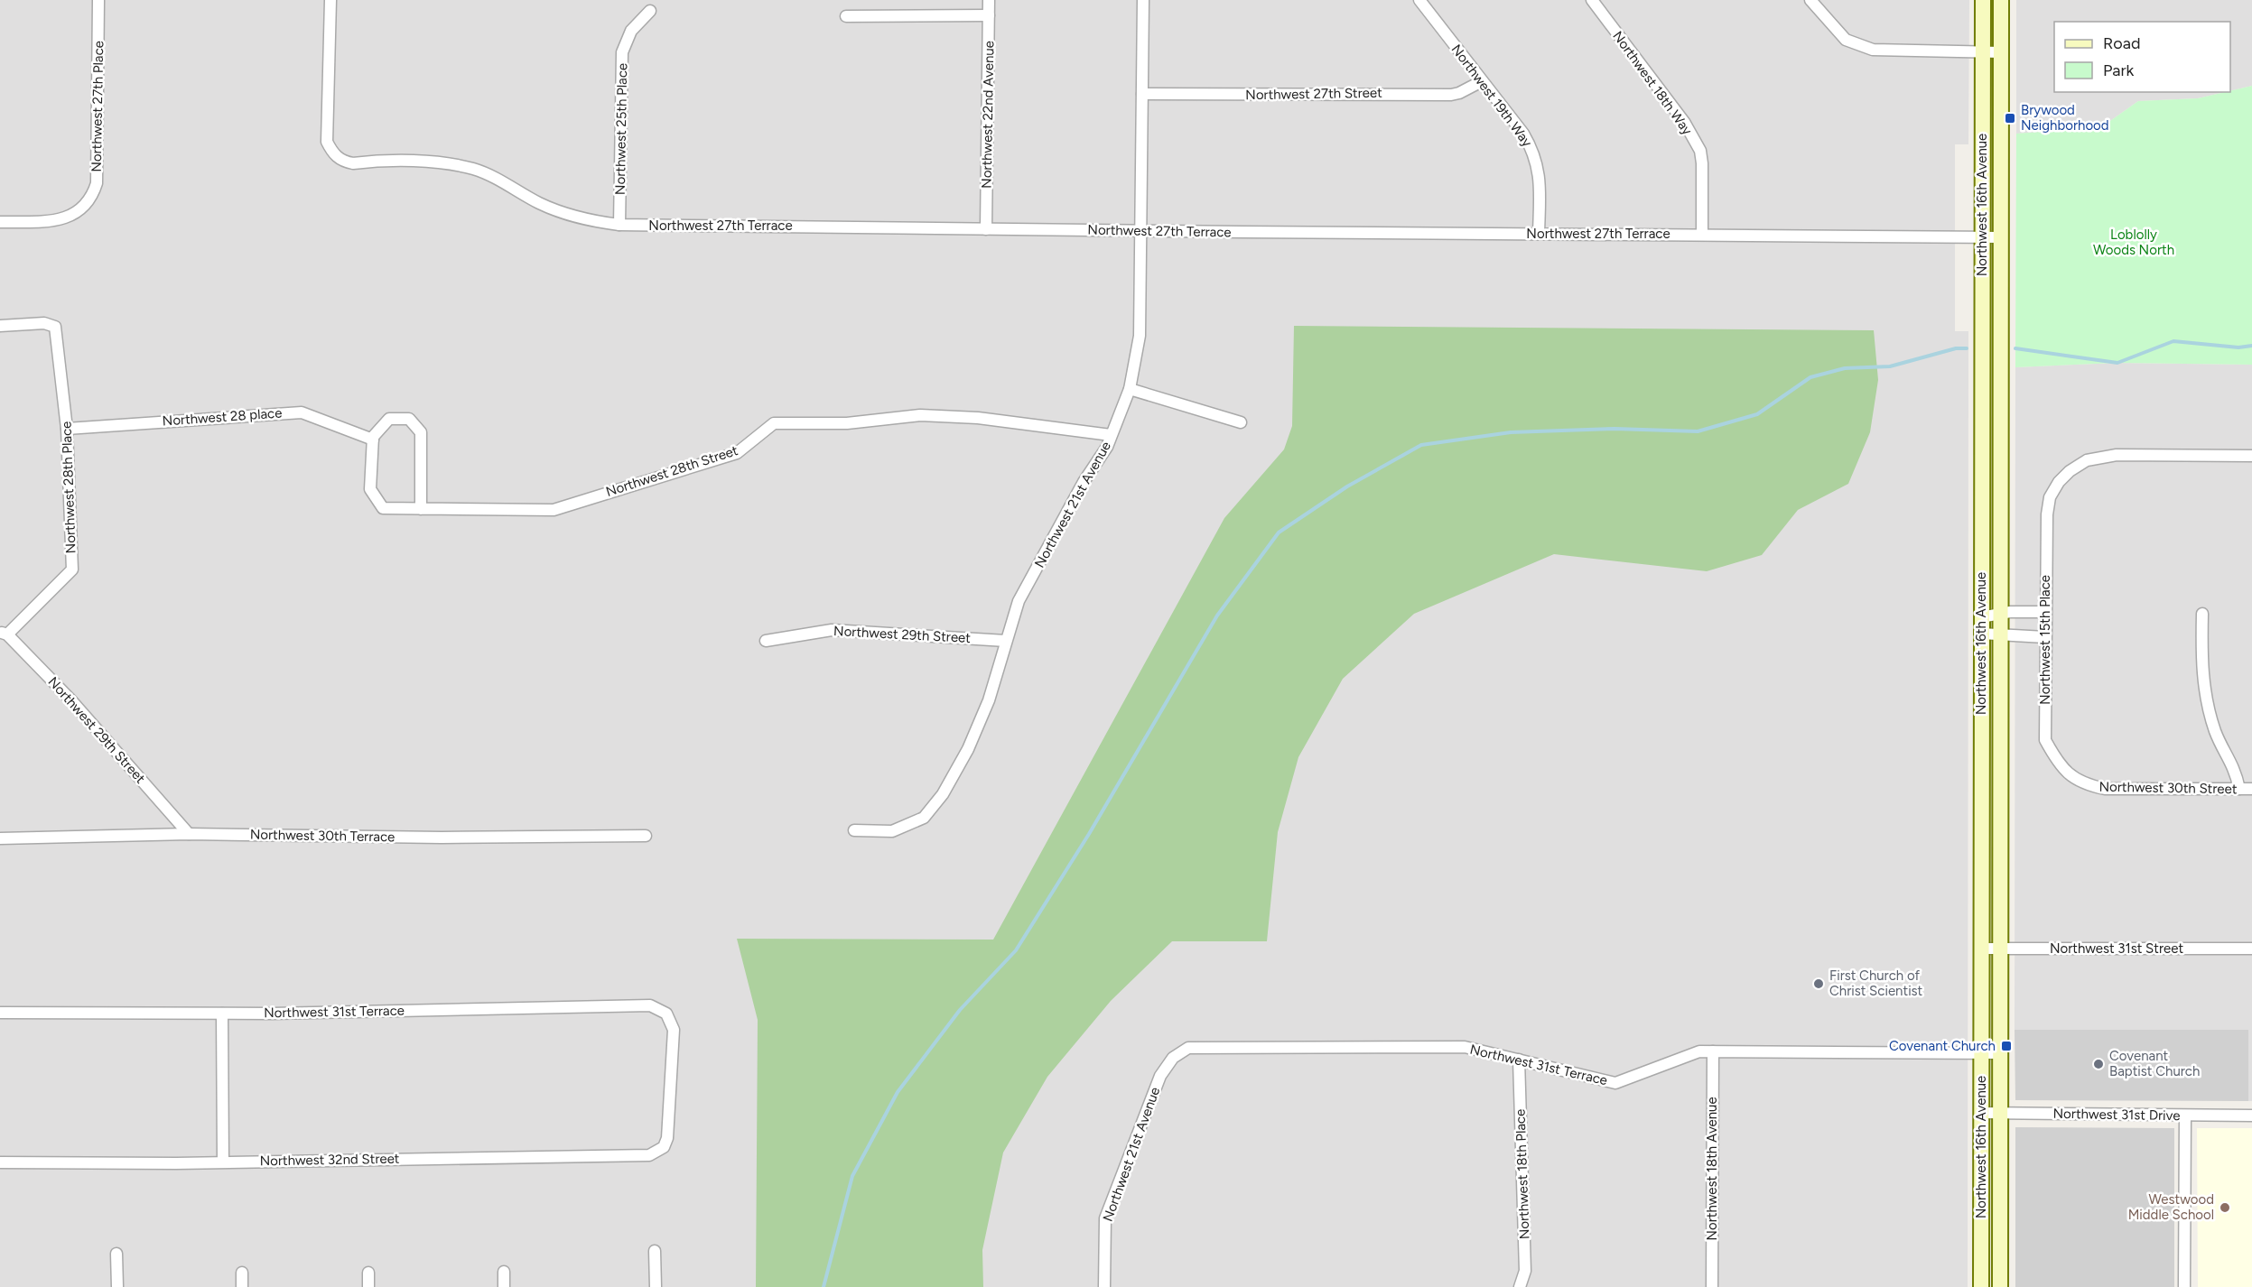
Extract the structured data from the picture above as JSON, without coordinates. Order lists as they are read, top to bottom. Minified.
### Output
{"streets":{"main road":["Northwest 16th Avenue"],"street":["Northwest 18th Way","Northwest 27th Street","Northwest 19th Way","Northwest 27th Place","Northwest 22nd Avenue","Northwest 25th Place","Northwest 27th Terrace","Northwest 28 place","Northwest 28th Street","Northwest 28th Place","Northwest 21st Avenue","Northwest 29th Street","Northwest 15th Place","Northwest 30th Street","Northwest 30th Terrace","Northwest 31st Street","Northwest 31st Terrace","Northwest 31st Drive","Northwest 32nd Street","Northwest 18th Avenue","Northwest 18th Place"]},"crossings":[["Northwest 18th Way","Northwest 27th Terrace"],["Northwest 27th Street","Northwest 19th Way"],["Northwest 27th Street","Northwest 21st Avenue"],["Northwest 19th Way","Northwest 27th Terrace"],["Northwest 22nd Avenue","Northwest 27th Terrace"],["Northwest 25th Place","Northwest 27th Terrace"],["Northwest 16th Avenue","Northwest 27th Terrace"],["Northwest 16th Avenue","Northwest 31st Street"],["Northwest 16th Avenue","Northwest 31st Terrace"],["Northwest 16th Avenue","Northwest 31st Drive"],["Northwest 27th Terrace","Northwest 21st Avenue"],["Northwest 28 place","Northwest 28th Street"],["Northwest 28 place","Northwest 28th Place"],["Northwest 28th Street","Northwest 21st Avenue"],["Northwest 28th Place","Northwest 29th Street"],["Northwest 21st Avenue","Northwest 29th Street"],["Northwest 21st Avenue","Northwest 31st Terrace"],["Northwest 29th Street","Northwest 30th Terrace"],["Northwest 15th Place","Northwest 30th Street"],["Northwest 31st Terrace","Northwest 32nd Street"],["Northwest 31st Terrace","Northwest 18th Avenue"],["Northwest 31st Terrace","Northwest 18th Place"]],"parks":["Loblolly Woods North"],"places":{"transit":["Brywood Neighborhood","Covenant Church"],"other":["First Church of Christ Scientist","Covenant Baptist Church","Westwood Middle School"]},"legend":["Road","Park"]}
